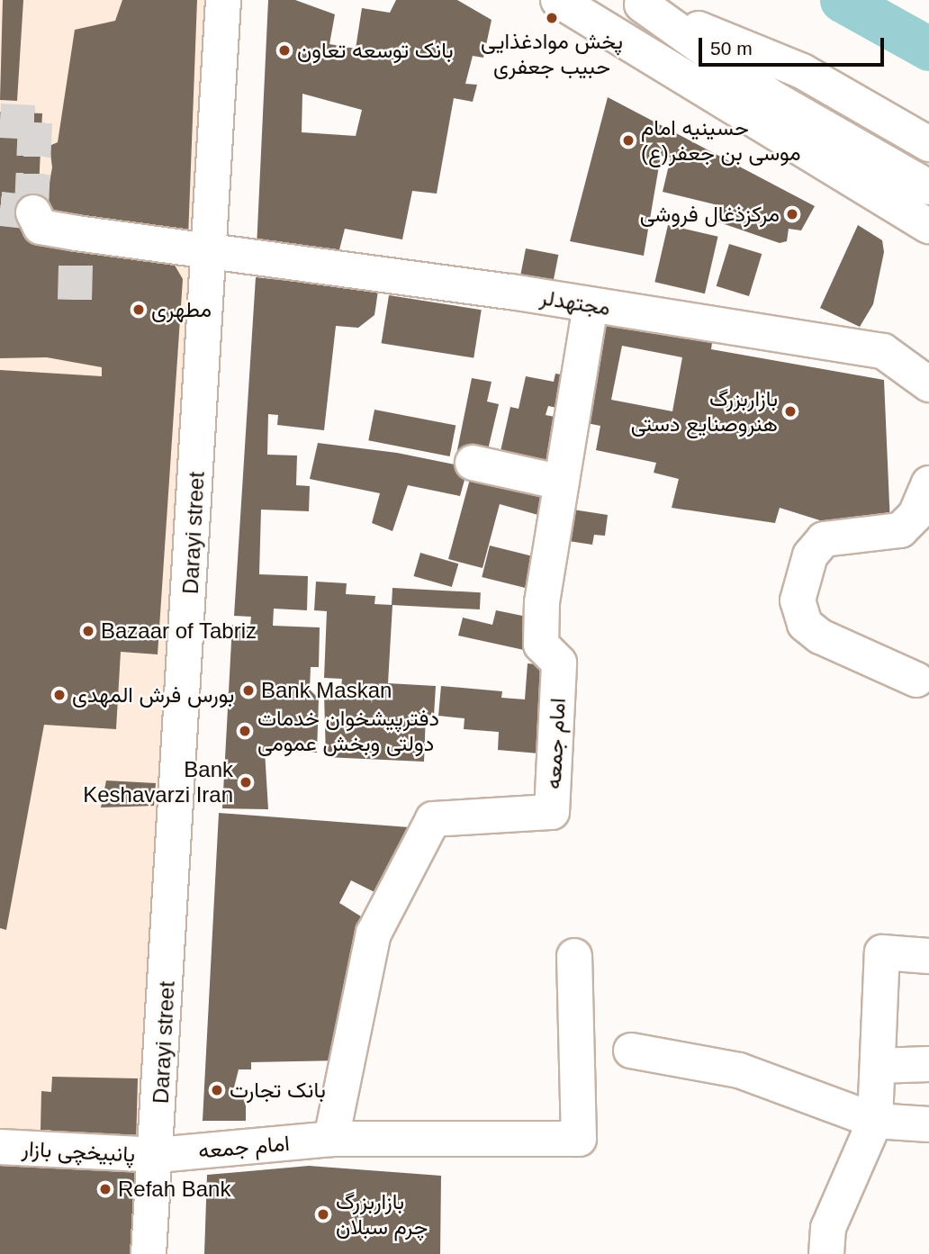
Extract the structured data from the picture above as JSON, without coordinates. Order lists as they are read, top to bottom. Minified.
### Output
{"streets":{"main road":["مجتهدلر","Darayi street","امام جمعه","پانبیخچی بازار"]},"crossings":[["مجتهدلر","Darayi street"],["مجتهدلر","امام جمعه"],["Darayi street","امام جمعه"],["Darayi street","پانبیخچی بازار"],["امام جمعه","پانبیخچی بازار"]],"places":["پخش موادغذایی حبیب جعفری","بانک توسعه تعاون","حسینیه امام موسی بن جعفر(ع)","مرکزذغال فروشی","مطهری","بازاربزرگ هنروصنایع دستی","Bazaar of Tabriz","Bank Maskan","بورس فرش المهدی","دفترپیشخوان خدمات دولتی وبخش عمومی","Bank Keshavarzi Iran","بانک تجارت","Refah Bank","بازاربزرگ چرم سبلان"],"scale_bar":"50 m"}
